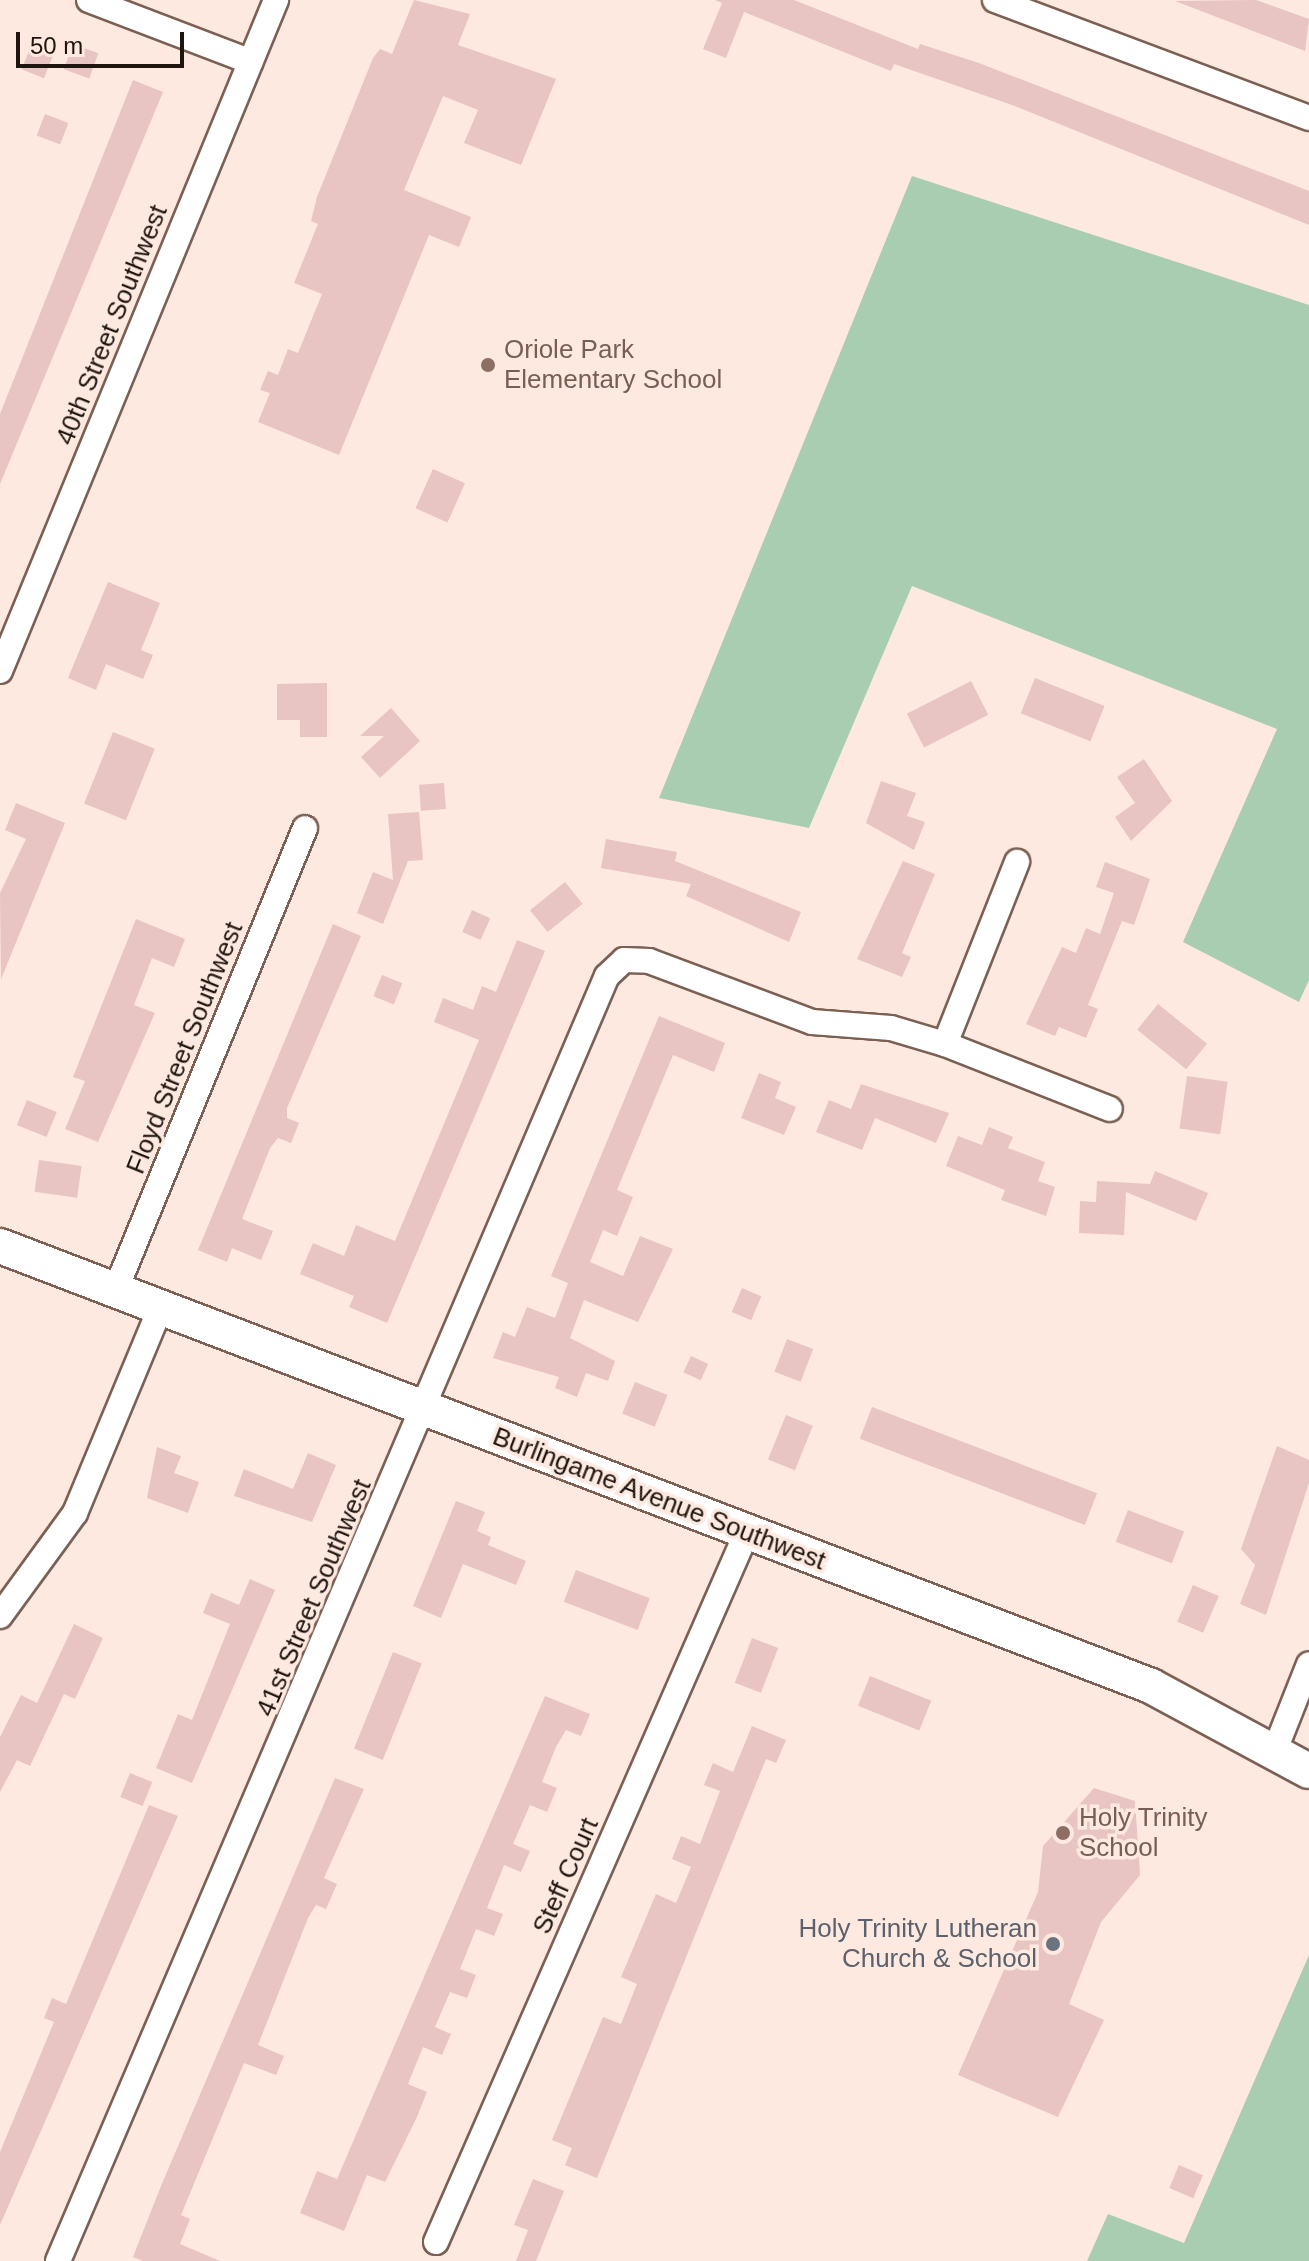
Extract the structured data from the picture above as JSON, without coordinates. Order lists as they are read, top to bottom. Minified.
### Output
{"streets":{"street":["40th Street Southwest","Floyd Street Southwest","Burlingame Avenue Southwest","41st Street Southwest","Steff Court"]},"crossings":[["Floyd Street Southwest","Burlingame Avenue Southwest"],["Burlingame Avenue Southwest","41st Street Southwest"],["Burlingame Avenue Southwest","Steff Court"]],"places":["Oriole Park Elementary School","Holy Trinity School","Holy Trinity Lutheran Church & School"],"scale_bar":"50 m"}
